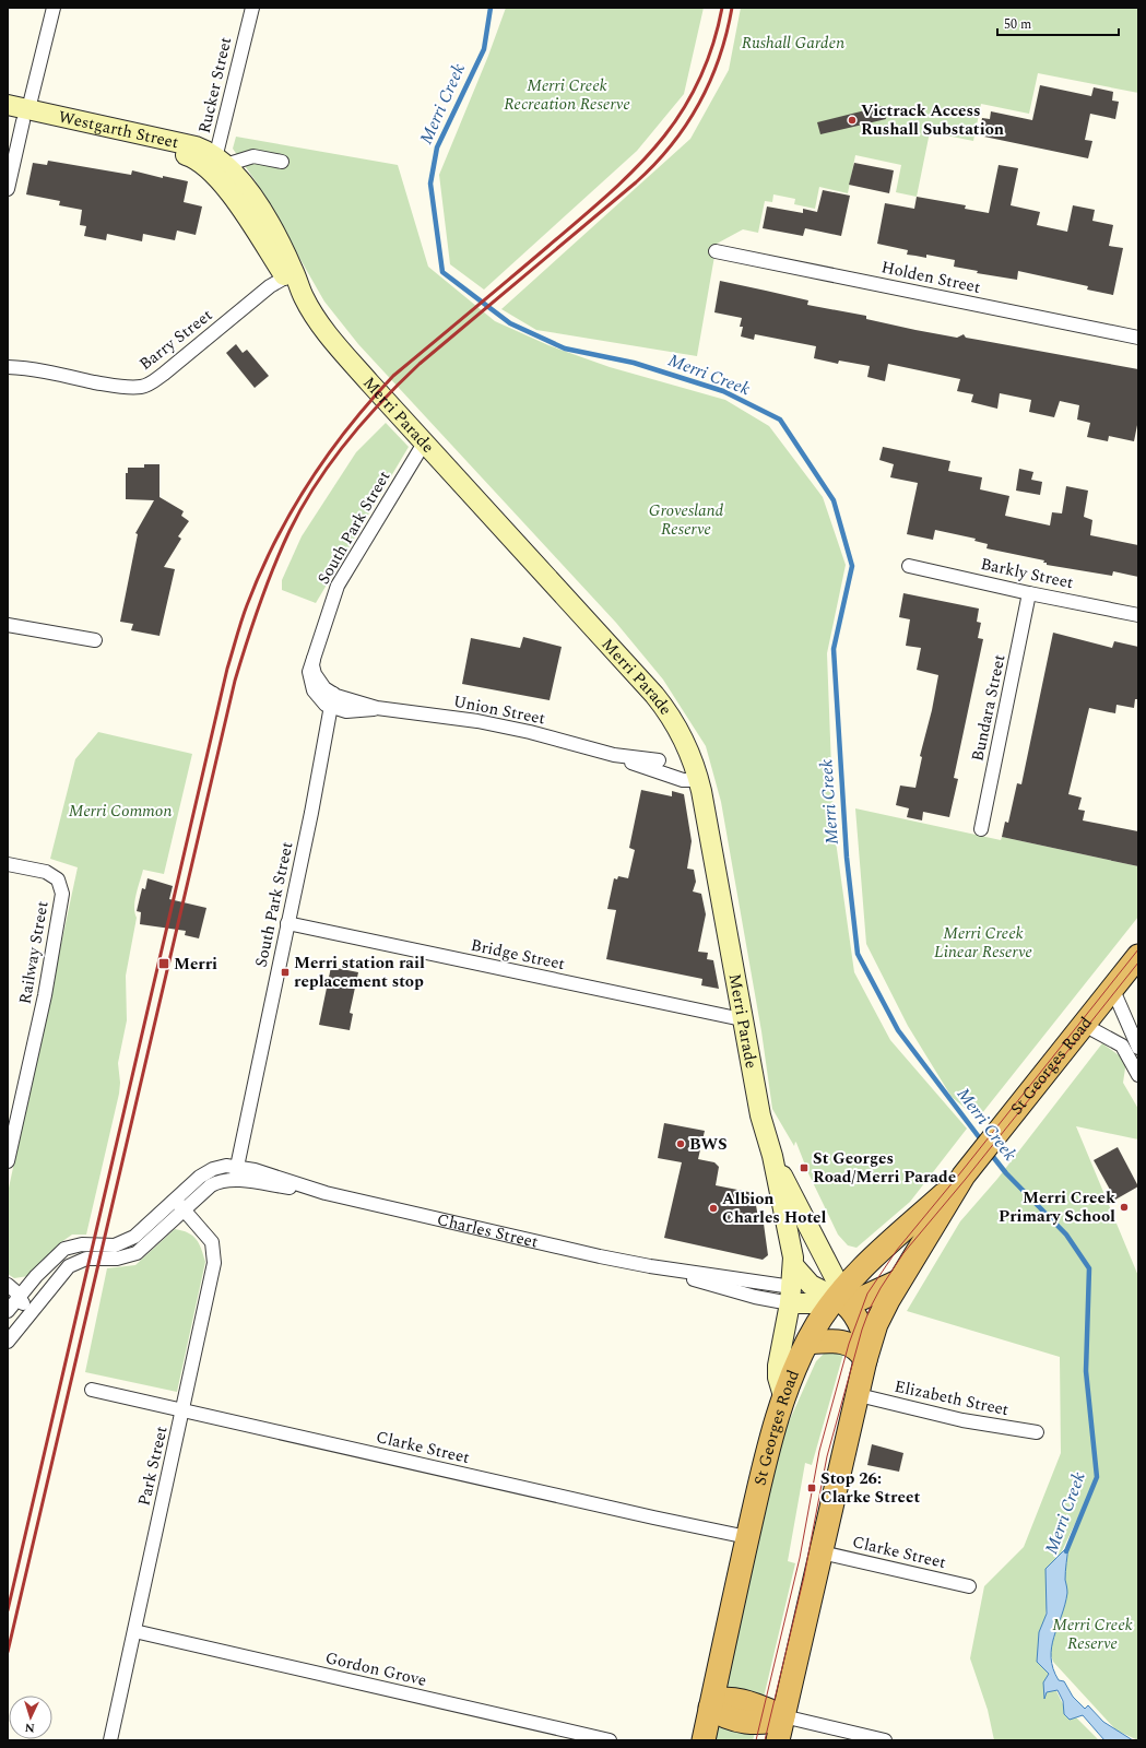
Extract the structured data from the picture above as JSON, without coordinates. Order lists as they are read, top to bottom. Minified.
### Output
{"streets":{"highway":["St Georges Road"],"main road":["Westgarth Street","Merri Parade","Charles Street"],"street":["Rucker Street","Holden Street","Barry Street","South Park Street","Barkly Street","Bundara Street","Union Street","Railway Street","Bridge Street","Elizabeth Street","Clarke Street","Park Street","Gordon Grove"]},"crossings":[["Rucker Street","Westgarth Street"],["Rucker Street","Merri Parade"],["Westgarth Street","Merri Parade"],["Barry Street","Merri Parade"],["Merri Parade","South Park Street"],["Merri Parade","Union Street"],["Merri Parade","Bridge Street"],["Merri Parade","St Georges Road"],["Merri Parade","Charles Street"],["South Park Street","Union Street"],["South Park Street","Bridge Street"],["South Park Street","Charles Street"],["Barkly Street","Bundara Street"],["St Georges Road","Charles Street"],["St Georges Road","Elizabeth Street"],["St Georges Road","Clarke Street"],["Charles Street","Park Street"],["Clarke Street","Park Street"],["Park Street","Gordon Grove"]],"water":["Merri Creek"],"parks":["Rushall Garden","Merri Creek Recreation Reserve","Grovesland Reserve","Merri Common","Merri Creek Linear Reserve","Merri Creek Reserve"],"places":{"other":["Victrack Access Rushall Substation","BWS","Merri Creek Primary School","Albion Charles Hotel"],"transit":["Merri","Merri station rail replacement stop","St Georges Road/Merri Parade","Stop 26: Clarke Street"]},"scale_bar":"50 m","north":"bottom"}
